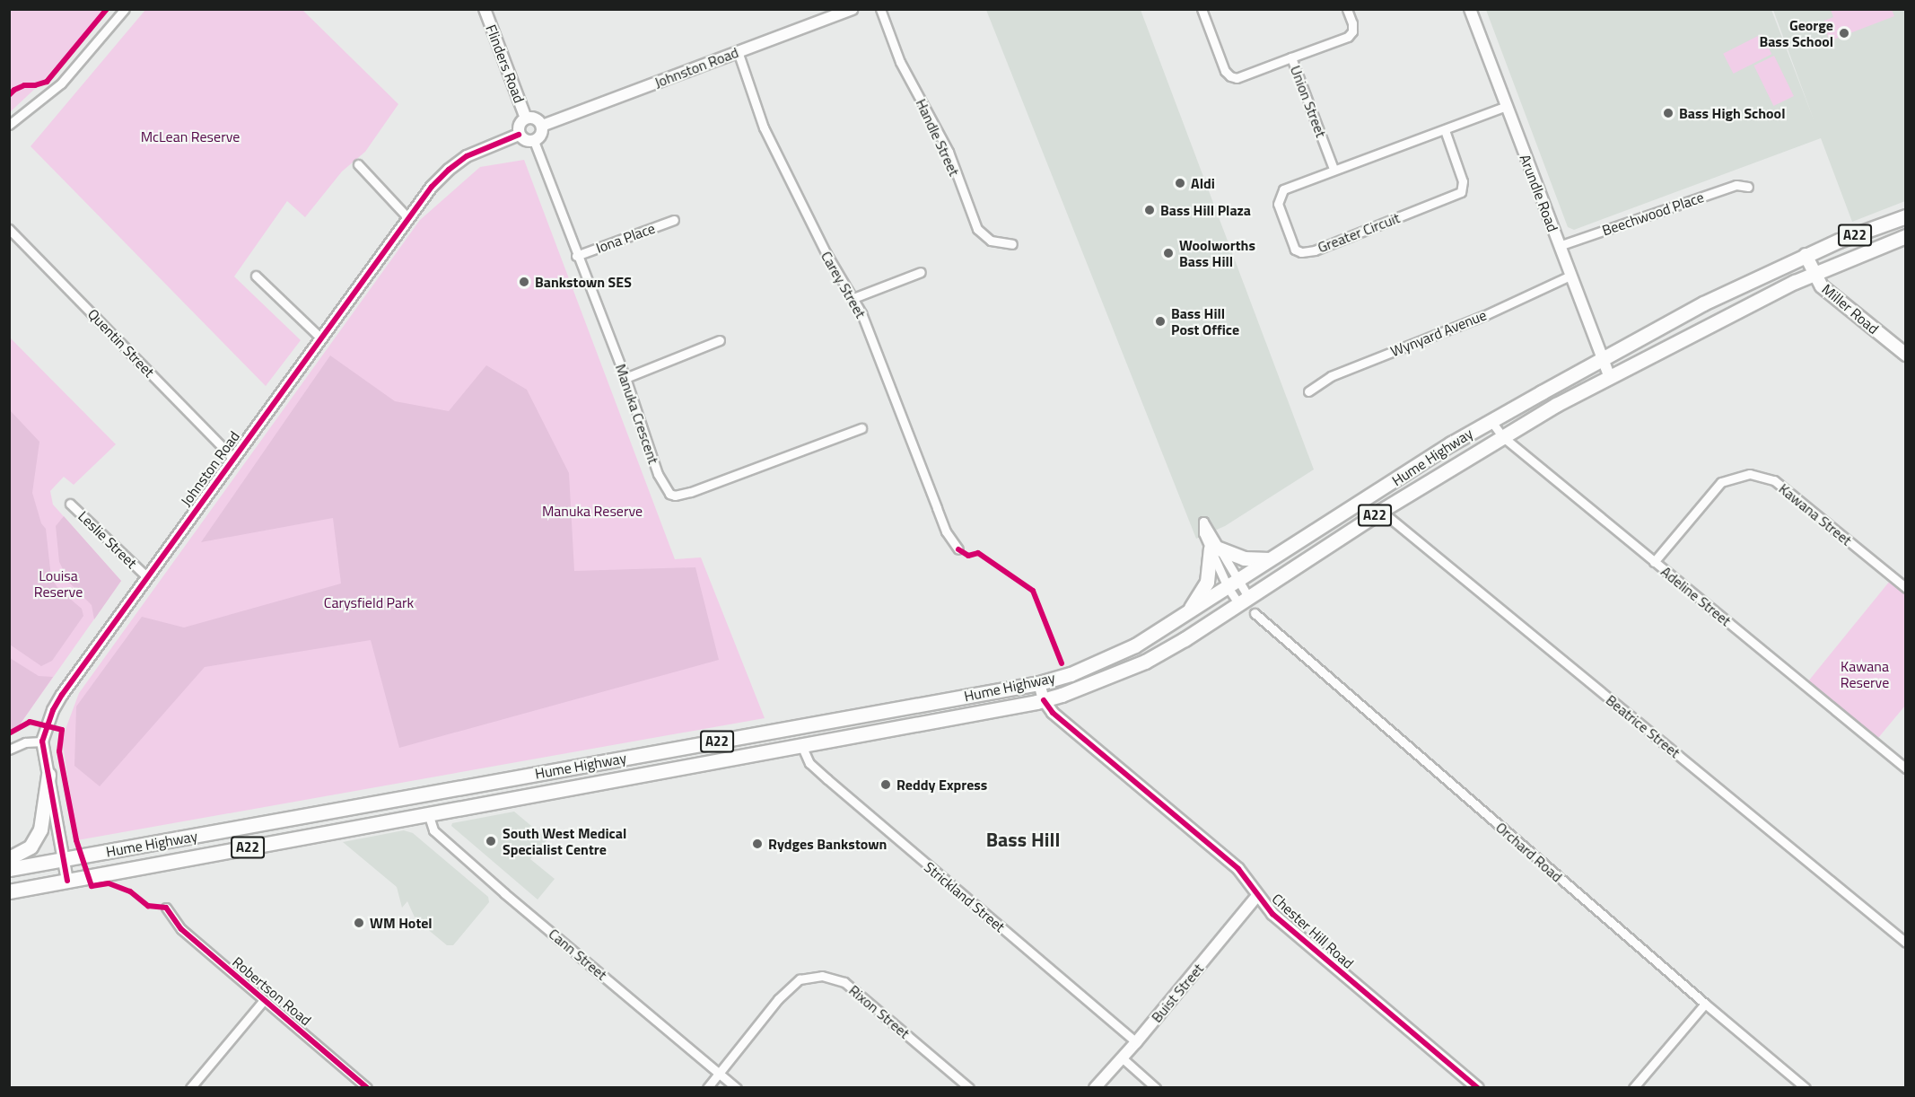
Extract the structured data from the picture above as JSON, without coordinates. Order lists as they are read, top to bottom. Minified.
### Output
{"streets":{"highway":["A22","Hume Highway"],"main road":["Miller Road"],"street":["Flinders Road","Johnston Road","Union Street","Handle Street","Arundle Road","Beechwood Place","Greater Circuit","Iona Place","Carey Street","Wynyard Avenue","Quentin Street","Manuka Crescent","Kawana Street","Leslie Street","Adeline Street","Beatrice Street","Orchard Road","Strickland Street","Chester Hill Road","Cann Street","Robertson Road","Buist Street","Rixon Street"]},"crossings":[["Flinders Road","Johnston Road"],["Flinders Road","Manuka Crescent"],["Johnston Road","Carey Street"],["Johnston Road","Quentin Street"],["Johnston Road","Manuka Crescent"],["Johnston Road","Hume Highway"],["Johnston Road","Leslie Street"],["Union Street","Greater Circuit"],["Arundle Road","Beechwood Place"],["Arundle Road","Greater Circuit"],["Arundle Road","Wynyard Avenue"],["Arundle Road","Hume Highway"],["Iona Place","Manuka Crescent"],["Miller Road","Hume Highway"],["Hume Highway","Adeline Street"],["Hume Highway","Beatrice Street"],["Hume Highway","Strickland Street"],["Hume Highway","Chester Hill Road"],["Hume Highway","Cann Street"],["Kawana Street","Adeline Street"],["Strickland Street","Buist Street"],["Chester Hill Road","Buist Street"],["Cann Street","Rixon Street"]],"districts":["Bass Hill"],"parks":["McLean Reserve","Manuka Reserve","Louisa Reserve","Carysfield Park","Kawana Reserve"],"places":["George Bass School","Bass High School","Aldi","Bass Hill Plaza","Woolworths Bass Hill","Bankstown SES","Bass Hill Post Office","Reddy Express","South West Medical Specialist Centre","Rydges Bankstown","WM Hotel"]}
